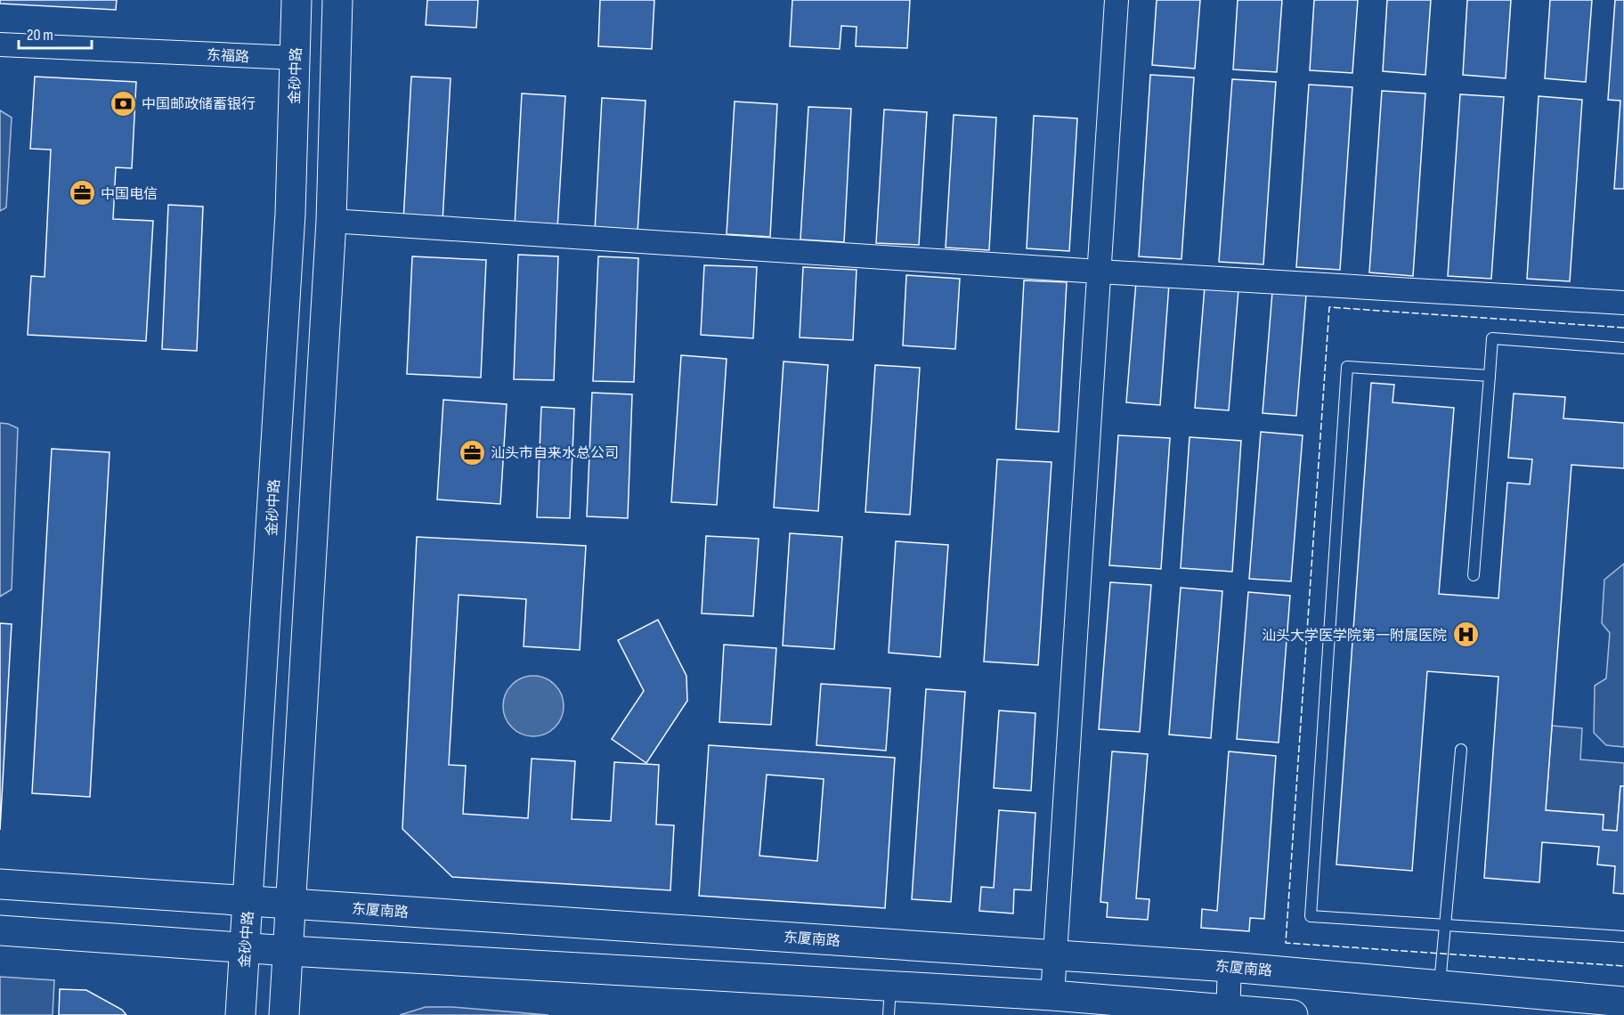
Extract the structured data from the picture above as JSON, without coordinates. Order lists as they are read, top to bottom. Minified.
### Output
{"streets":{"street":["东福路","金砂中路","东厦南路"]},"crossings":[["东福路","金砂中路"],["金砂中路","东厦南路"]],"places":{"bank":["中国邮政储蓄银行"],"office":["中国电信","汕头市自来水总公司"],"hospital":["汕头大学医学院第一附属医院"]},"scale_bar":"20 m"}
